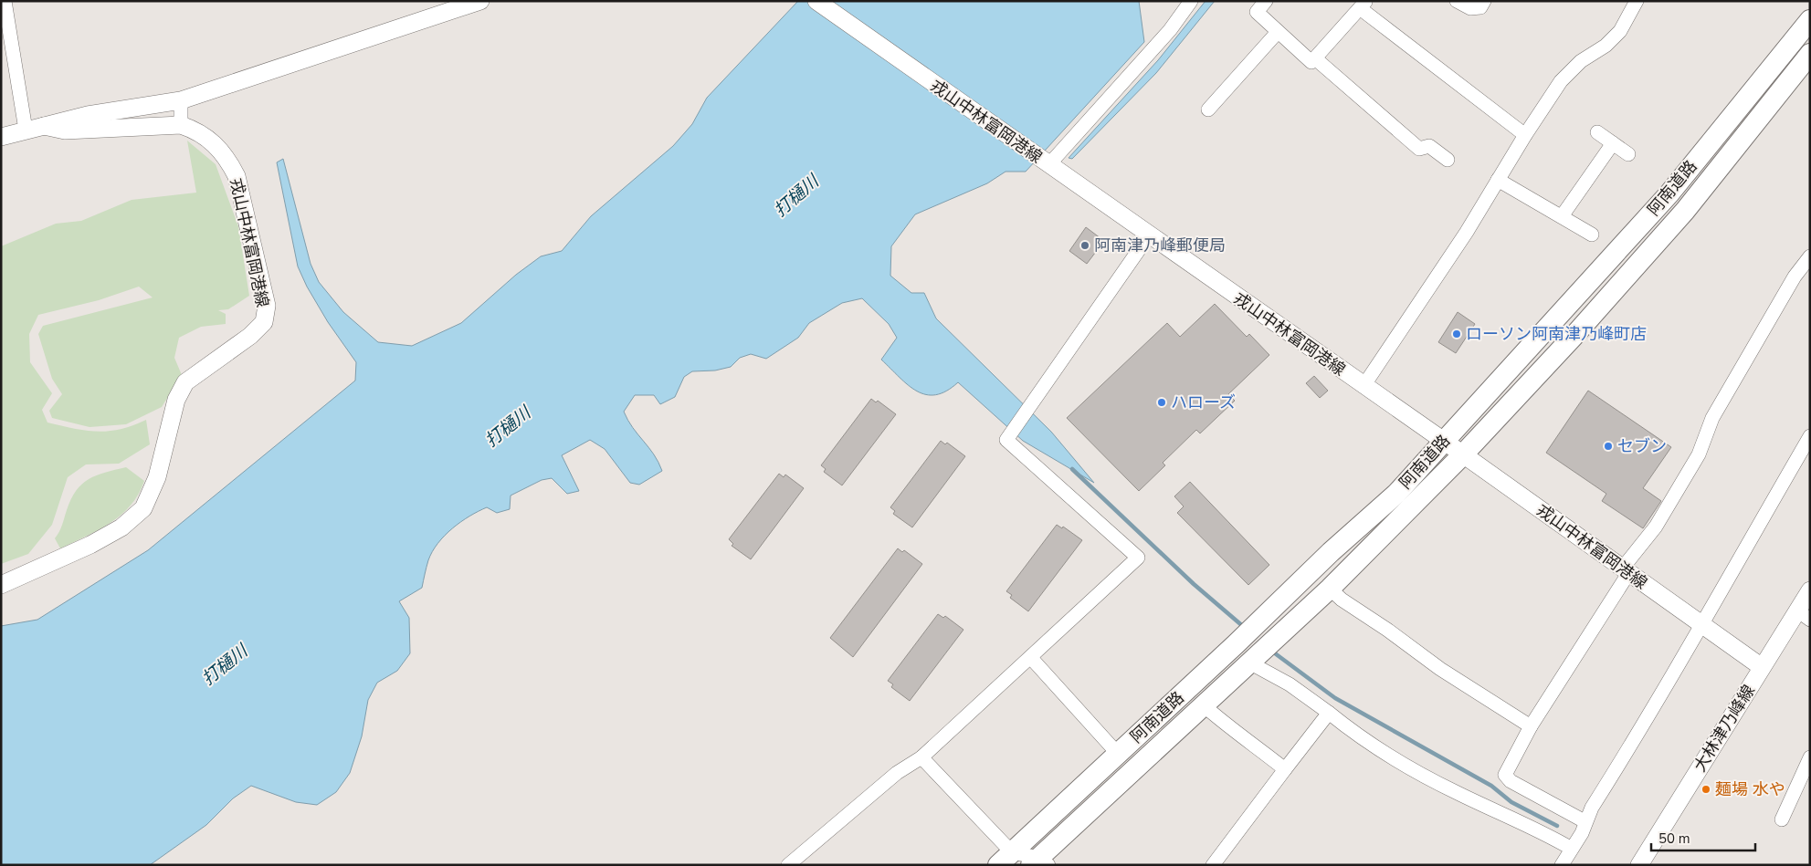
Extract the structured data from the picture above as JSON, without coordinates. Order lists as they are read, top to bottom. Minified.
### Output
{"streets":{"highway":["阿南道路"],"main road":["戎山中林富岡港線","大林津乃峰線"]},"crossings":[["戎山中林富岡港線","阿南道路"],["戎山中林富岡港線","大林津乃峰線"]],"water":["打樋川"],"places":["阿南津乃峰郵便局","ローソン阿南津乃峰町店","ハローズ","セブン","麺場 水や"],"scale_bar":"50 m"}
